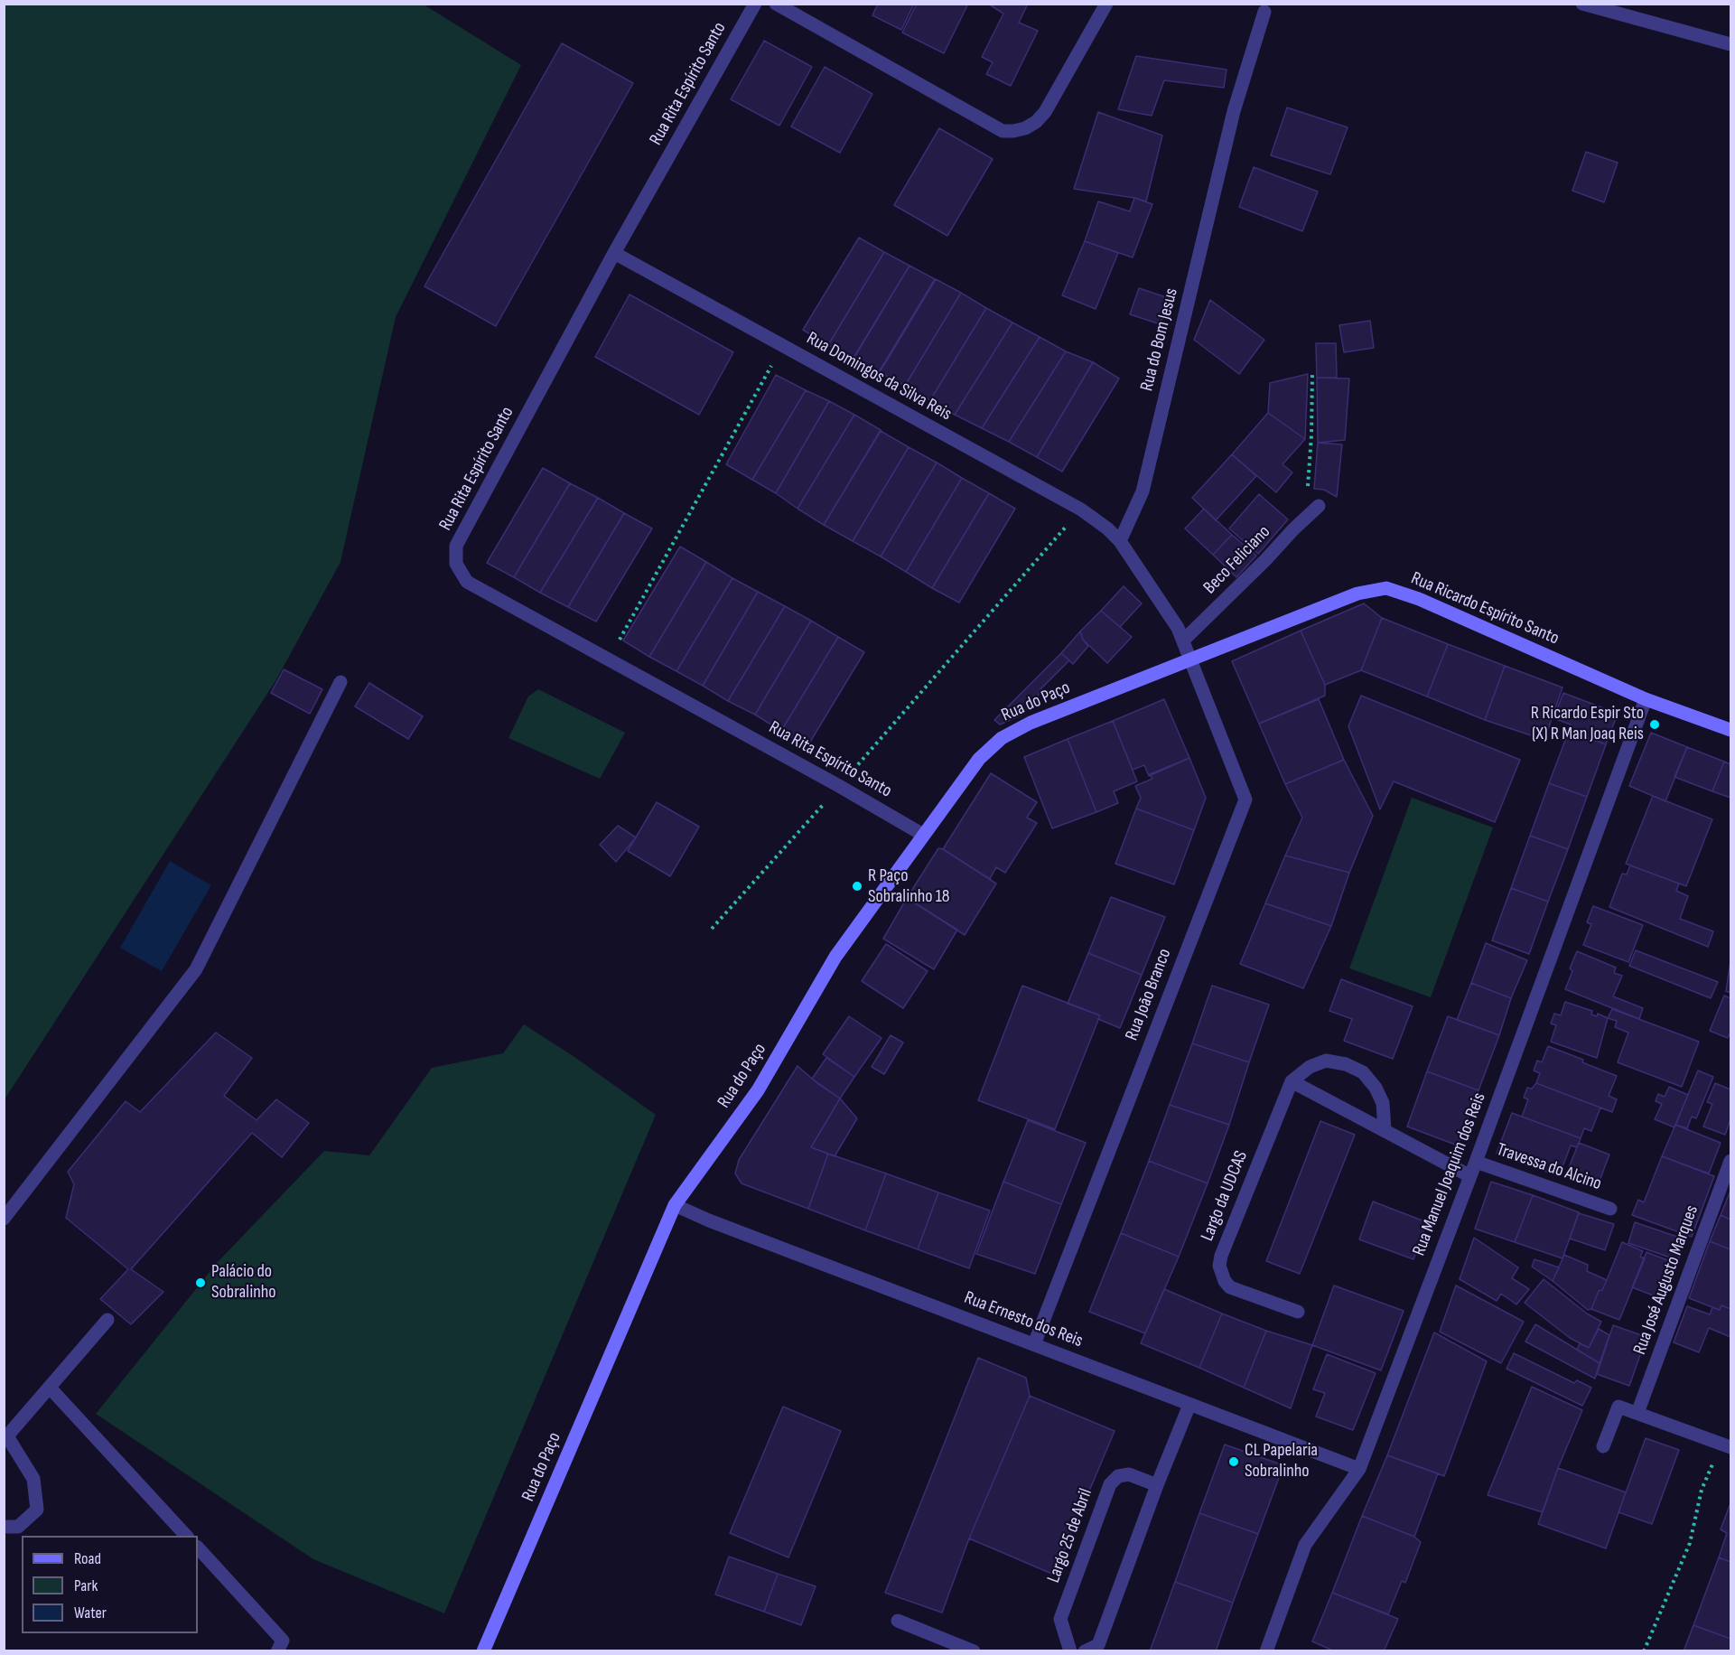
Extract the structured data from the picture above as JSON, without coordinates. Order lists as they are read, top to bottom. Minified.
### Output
{"streets":{"street":["Rua Rita Espírito Santo","Rua do Bom Jesus","Rua Domingos da Silva Reis","Beco Feliciano","Rua Ricardo Espírito Santo","Rua do Paço","Rua João Branco","Travessa do Alcino","Rua Manuel Joaquim dos Reis","Largo da UDCAS","Rua José Augusto Marques","Rua Ernesto dos Reis","Largo 25 de Abril"]},"crossings":[["Rua Rita Espírito Santo","Rua Domingos da Silva Reis"],["Rua Rita Espírito Santo","Rua do Paço"],["Rua do Bom Jesus","Rua Domingos da Silva Reis"],["Rua Ricardo Espírito Santo","Rua do Paço"],["Rua Ricardo Espírito Santo","Rua João Branco"],["Rua Ricardo Espírito Santo","Rua Manuel Joaquim dos Reis"],["Rua do Paço","Rua João Branco"],["Rua do Paço","Rua Ernesto dos Reis"],["Rua João Branco","Rua Ernesto dos Reis"],["Travessa do Alcino","Rua Manuel Joaquim dos Reis"],["Rua Manuel Joaquim dos Reis","Rua Ernesto dos Reis"]],"places":["R Ricardo Espir Sto (X) R Man Joaq Reis","R Paço Sobralinho 18","Palácio do Sobralinho","CL Papelaria Sobralinho"],"legend":["Road","Park","Water"]}
